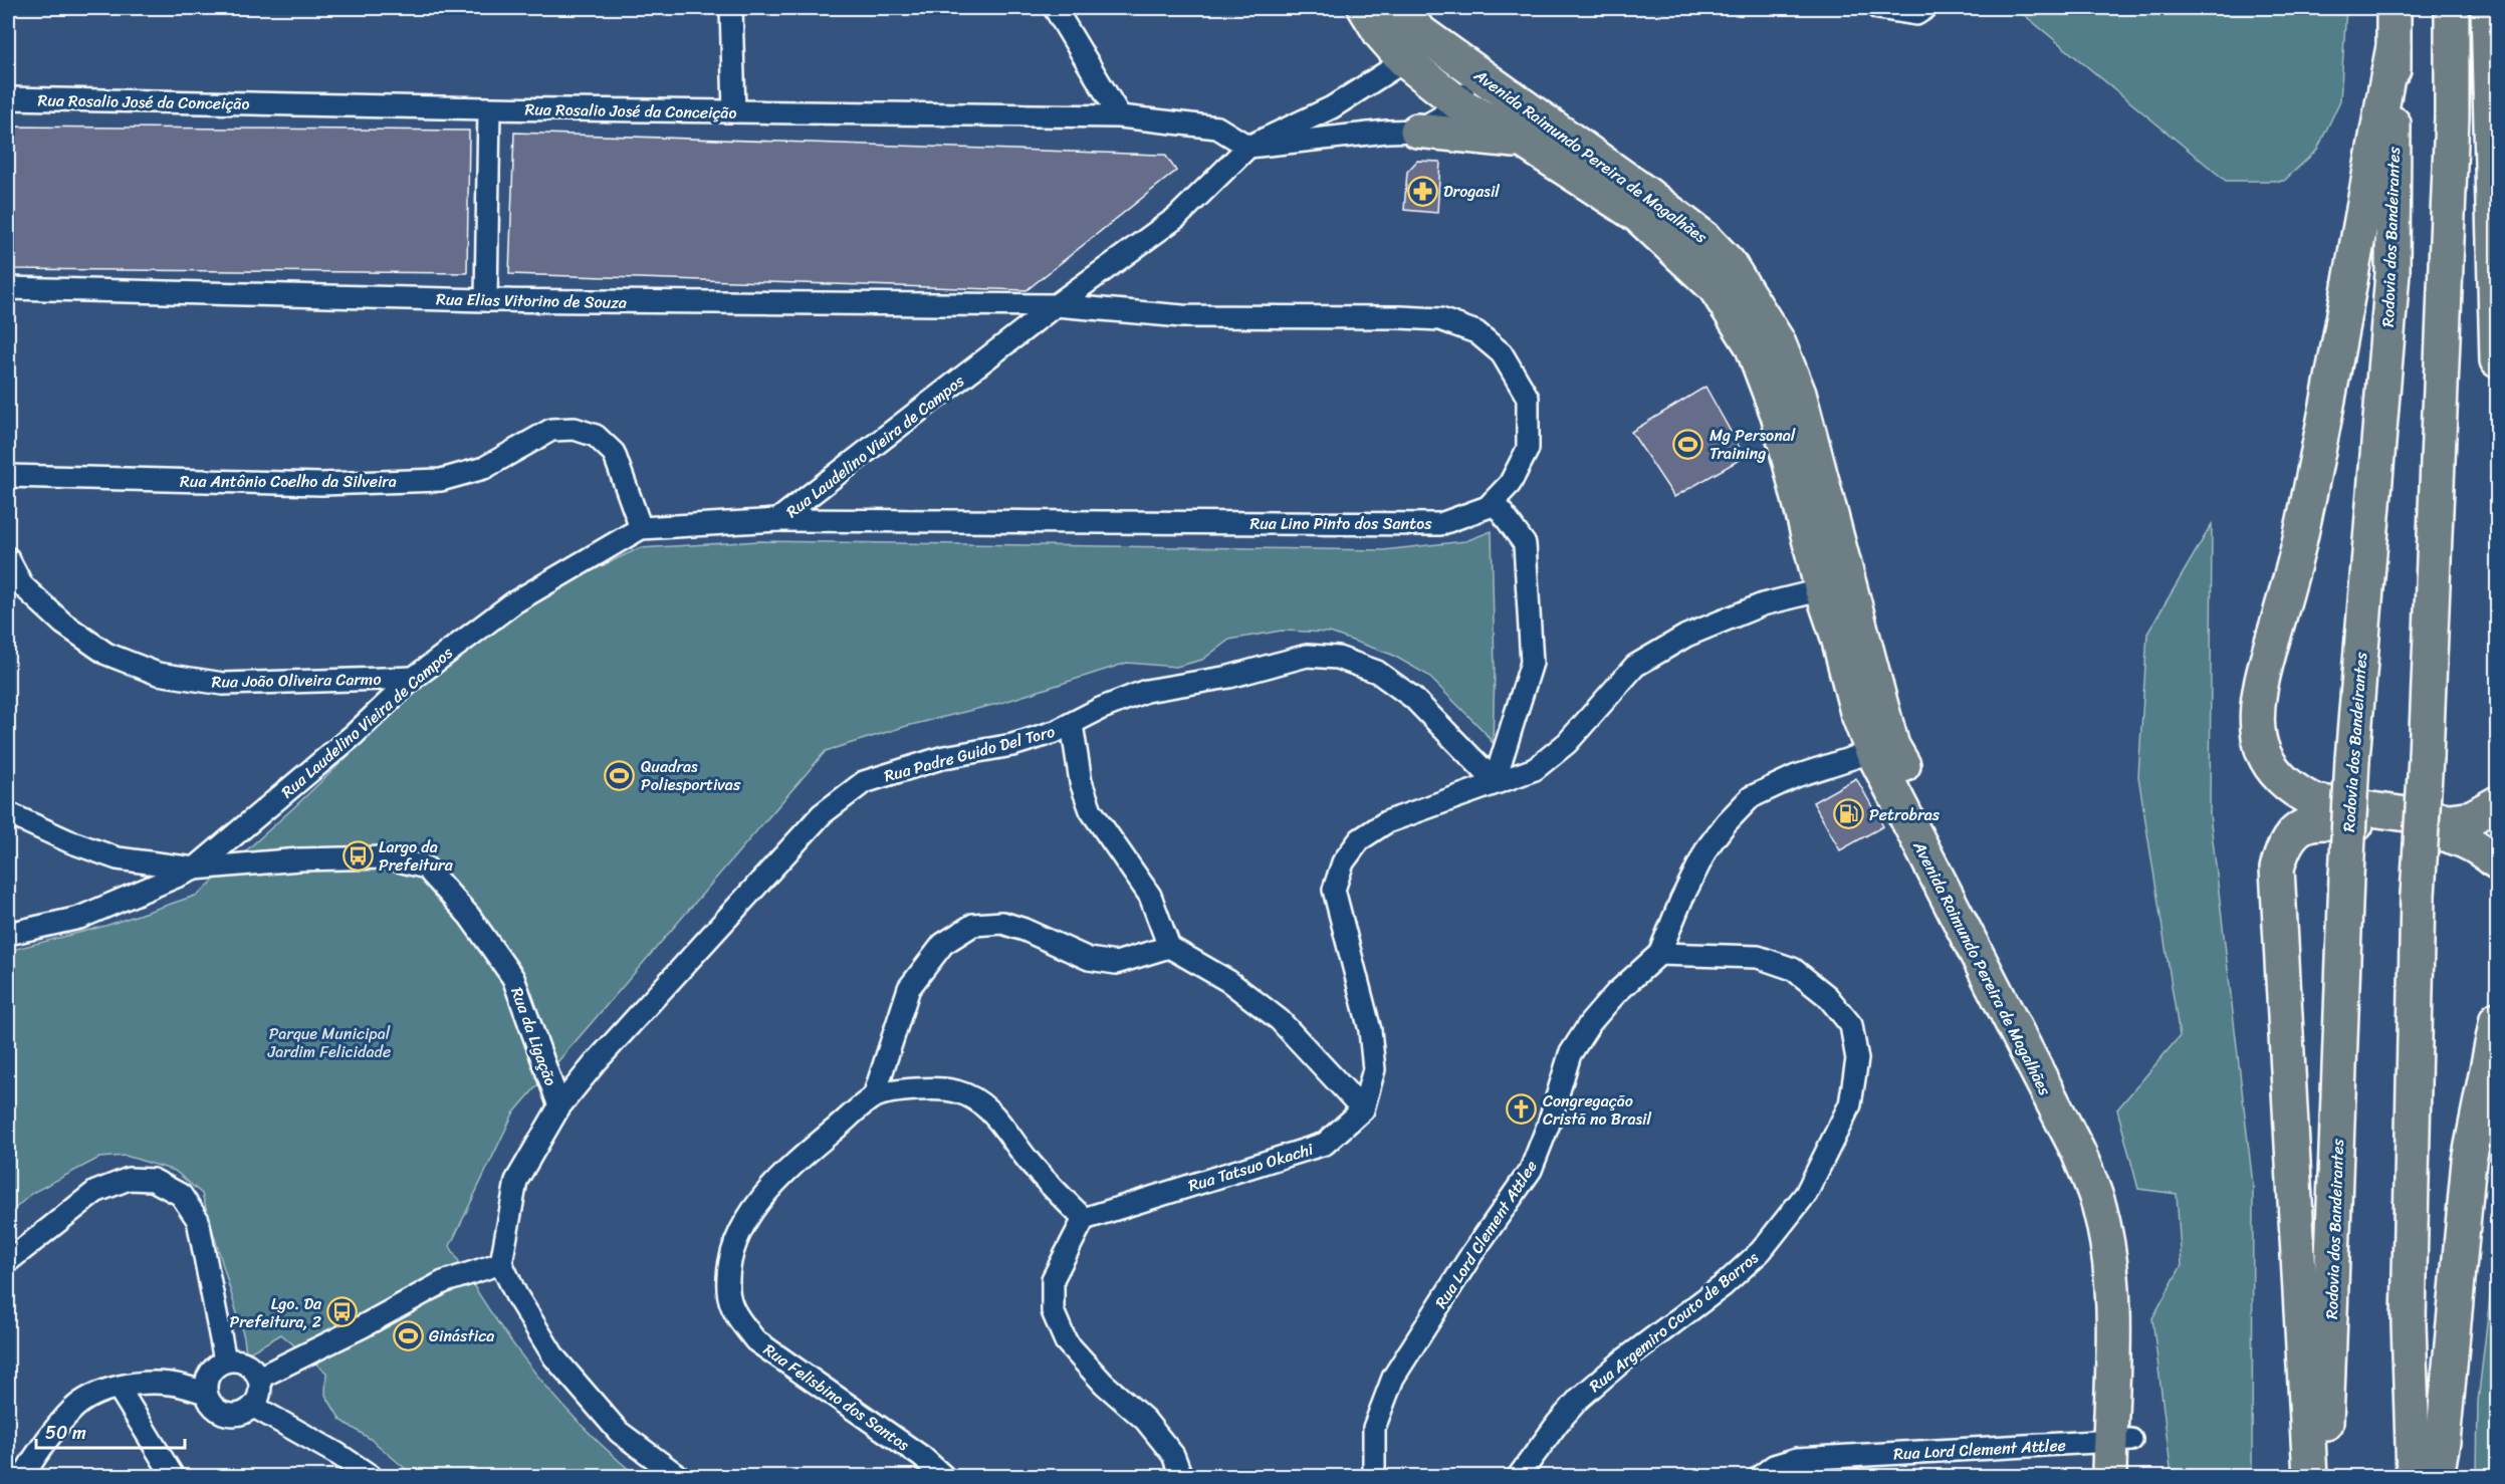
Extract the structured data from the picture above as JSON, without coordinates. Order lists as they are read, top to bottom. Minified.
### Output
{"streets":{"main road":["Avenida Raimundo Pereira de Magalhães","Rodovia dos Bandeirantes"],"street":["Rua Rosalio José da Conceição","Rua Elias Vitorino de Souza","Rua Laudelino Vieira de Campos","Rua Antônio Coelho da Silveira","Rua Lino Pinto dos Santos","Rua João Oliveira Carmo","Rua Padre Guido Del Toro","Rua da Ligação","Rua Tatsuo Okachi","Rua Lord Clement Attlee","Rua Argemiro Couto de Barros","Rua Felisbino dos Santos"]},"crossings":[["Rua Rosalio José da Conceição","Rua Laudelino Vieira de Campos"],["Avenida Raimundo Pereira de Magalhães","Rua Lord Clement Attlee"],["Rua Elias Vitorino de Souza","Rua Laudelino Vieira de Campos"],["Rua Elias Vitorino de Souza","Rua Lino Pinto dos Santos"],["Rua Laudelino Vieira de Campos","Rua Antônio Coelho da Silveira"],["Rua Laudelino Vieira de Campos","Rua Lino Pinto dos Santos"],["Rua Laudelino Vieira de Campos","Rua João Oliveira Carmo"],["Rua Laudelino Vieira de Campos","Rua da Ligação"],["Rua Padre Guido Del Toro","Rua da Ligação"],["Rua Lord Clement Attlee","Rua Argemiro Couto de Barros"]],"parks":["Parque Municipal Jardim Felicidade"],"places":{"pharmacy":["Drogasil"],"sports":["Mg Personal Training","Quadras Poliesportivas","Ginástica"],"fuel station":["Petrobras"],"bus stop":["Largo da Prefeitura","Lgo. Da Prefeitura, 2"],"church":["Congregação Cristã no Brasil"]},"scale_bar":"50 m"}
